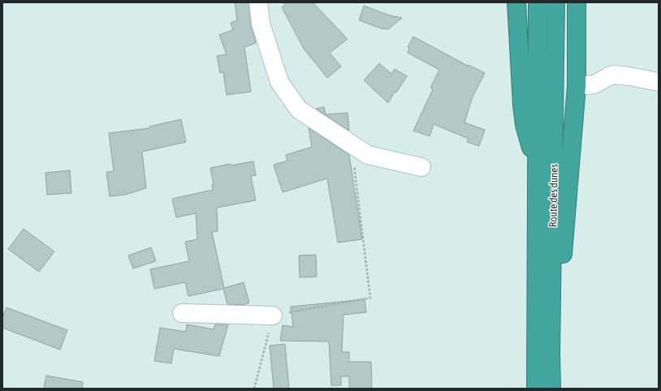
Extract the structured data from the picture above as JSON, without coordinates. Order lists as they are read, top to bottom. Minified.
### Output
{"streets":{"highway":["Route des dunes"]}}
